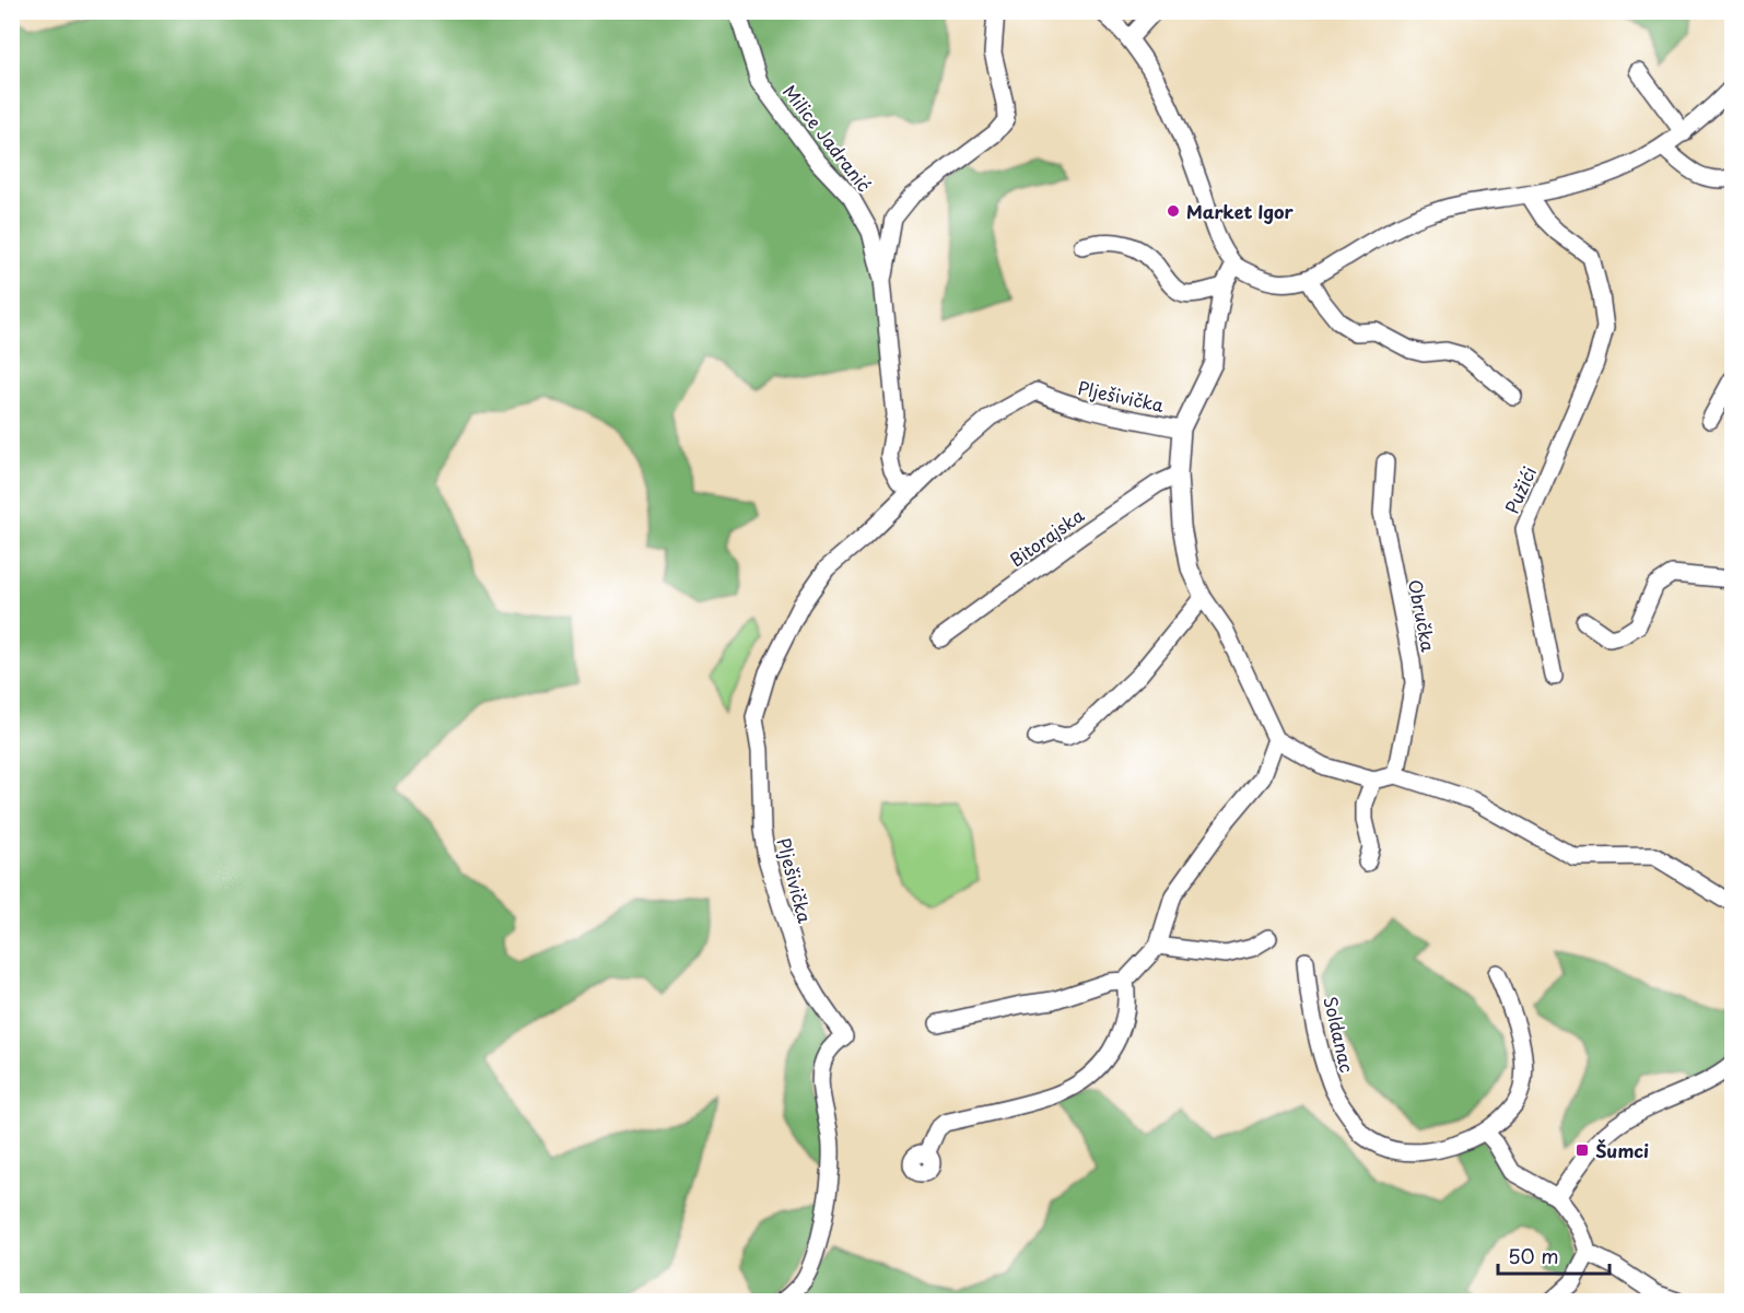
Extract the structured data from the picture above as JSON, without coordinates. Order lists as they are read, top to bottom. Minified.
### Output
{"streets":{"street":["Milice Jadranić","Plješivička","Pužići","Bitorajska","Obručka","Soldanac"]},"places":{"other":["Market Igor"],"transit":["Šumci"]},"scale_bar":"50 m"}
